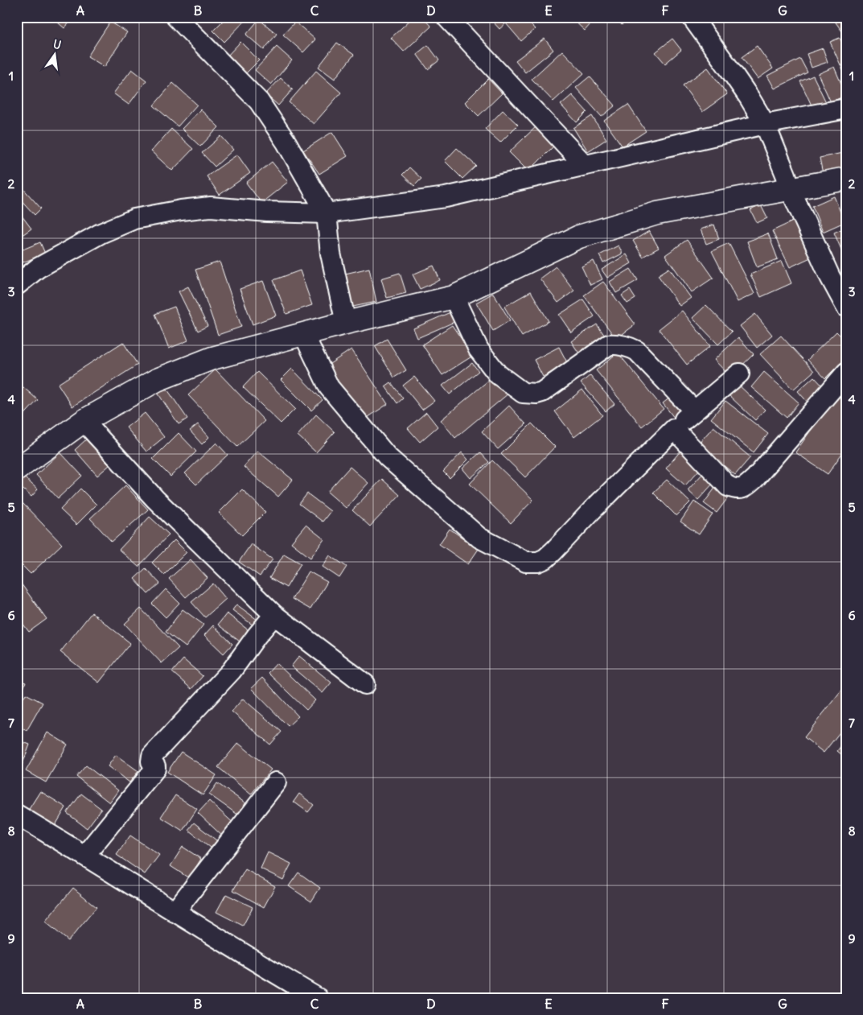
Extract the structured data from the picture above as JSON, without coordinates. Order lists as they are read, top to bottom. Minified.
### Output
{"north":"top","grid":{"columns":["A","B","C","D","E","F","G"],"rows":["1","2","3","4","5","6","7","8","9"]}}
